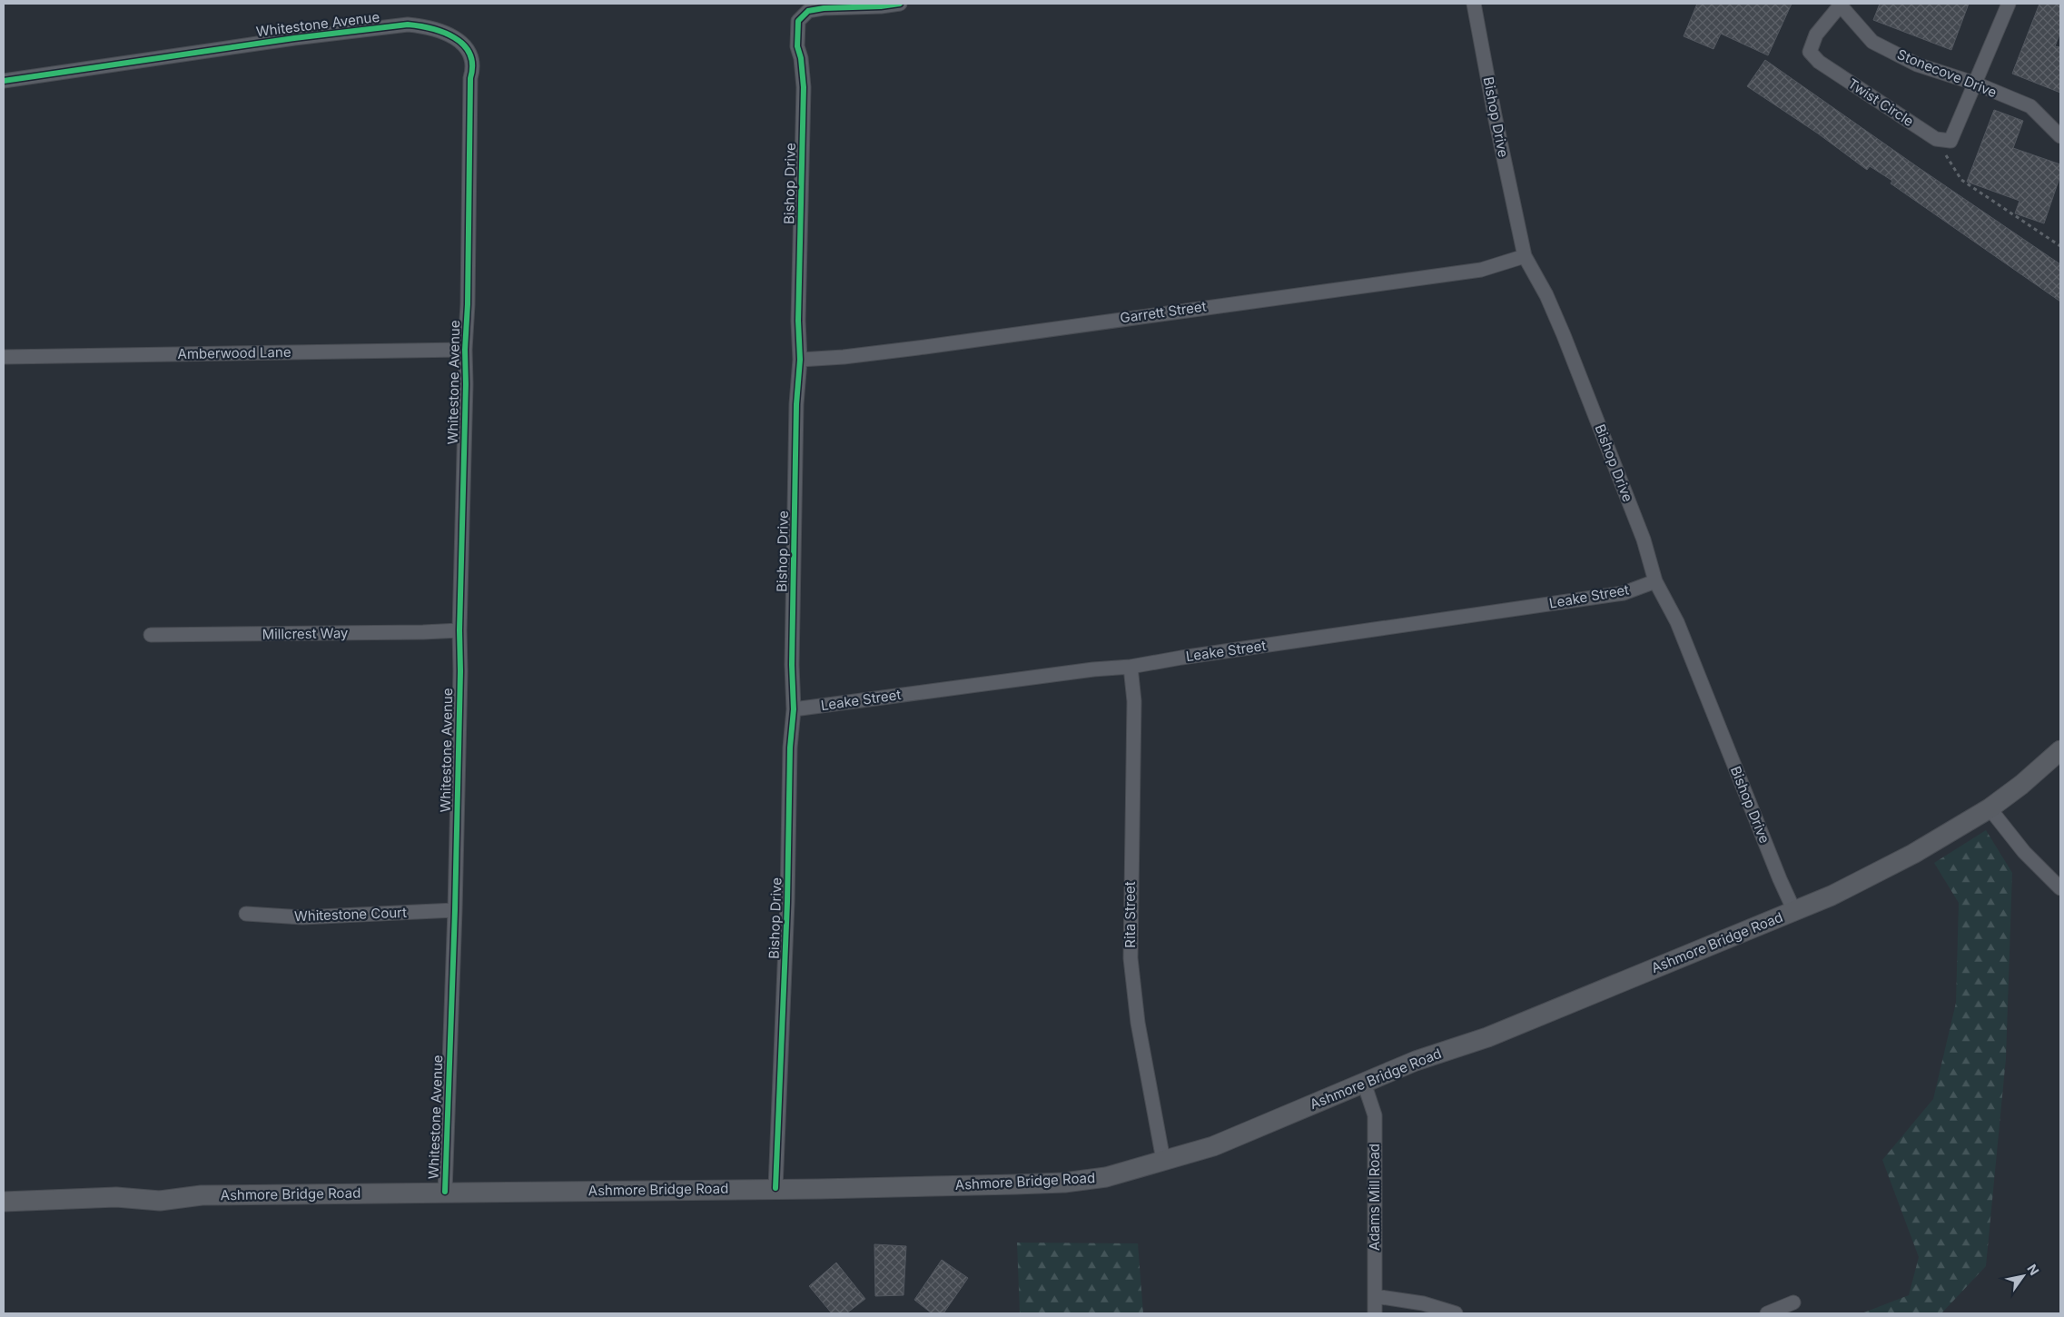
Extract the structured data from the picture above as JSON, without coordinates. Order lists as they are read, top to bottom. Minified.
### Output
{"streets":{"main road":["Ashmore Bridge Road"],"street":["Whitestone Avenue","Stonecove Drive","Twist Circle","Bishop Drive","Garrett Street","Amberwood Lane","Leake Street","Millcrest Way","Whitestone Court","Rita Street","Adams Mill Road"]},"crossings":[["Whitestone Avenue","Amberwood Lane"],["Whitestone Avenue","Millcrest Way"],["Whitestone Avenue","Whitestone Court"],["Whitestone Avenue","Ashmore Bridge Road"],["Stonecove Drive","Twist Circle"],["Bishop Drive","Garrett Street"],["Bishop Drive","Leake Street"],["Bishop Drive","Ashmore Bridge Road"],["Leake Street","Rita Street"],["Rita Street","Ashmore Bridge Road"],["Ashmore Bridge Road","Adams Mill Road"]],"north":"top right"}
